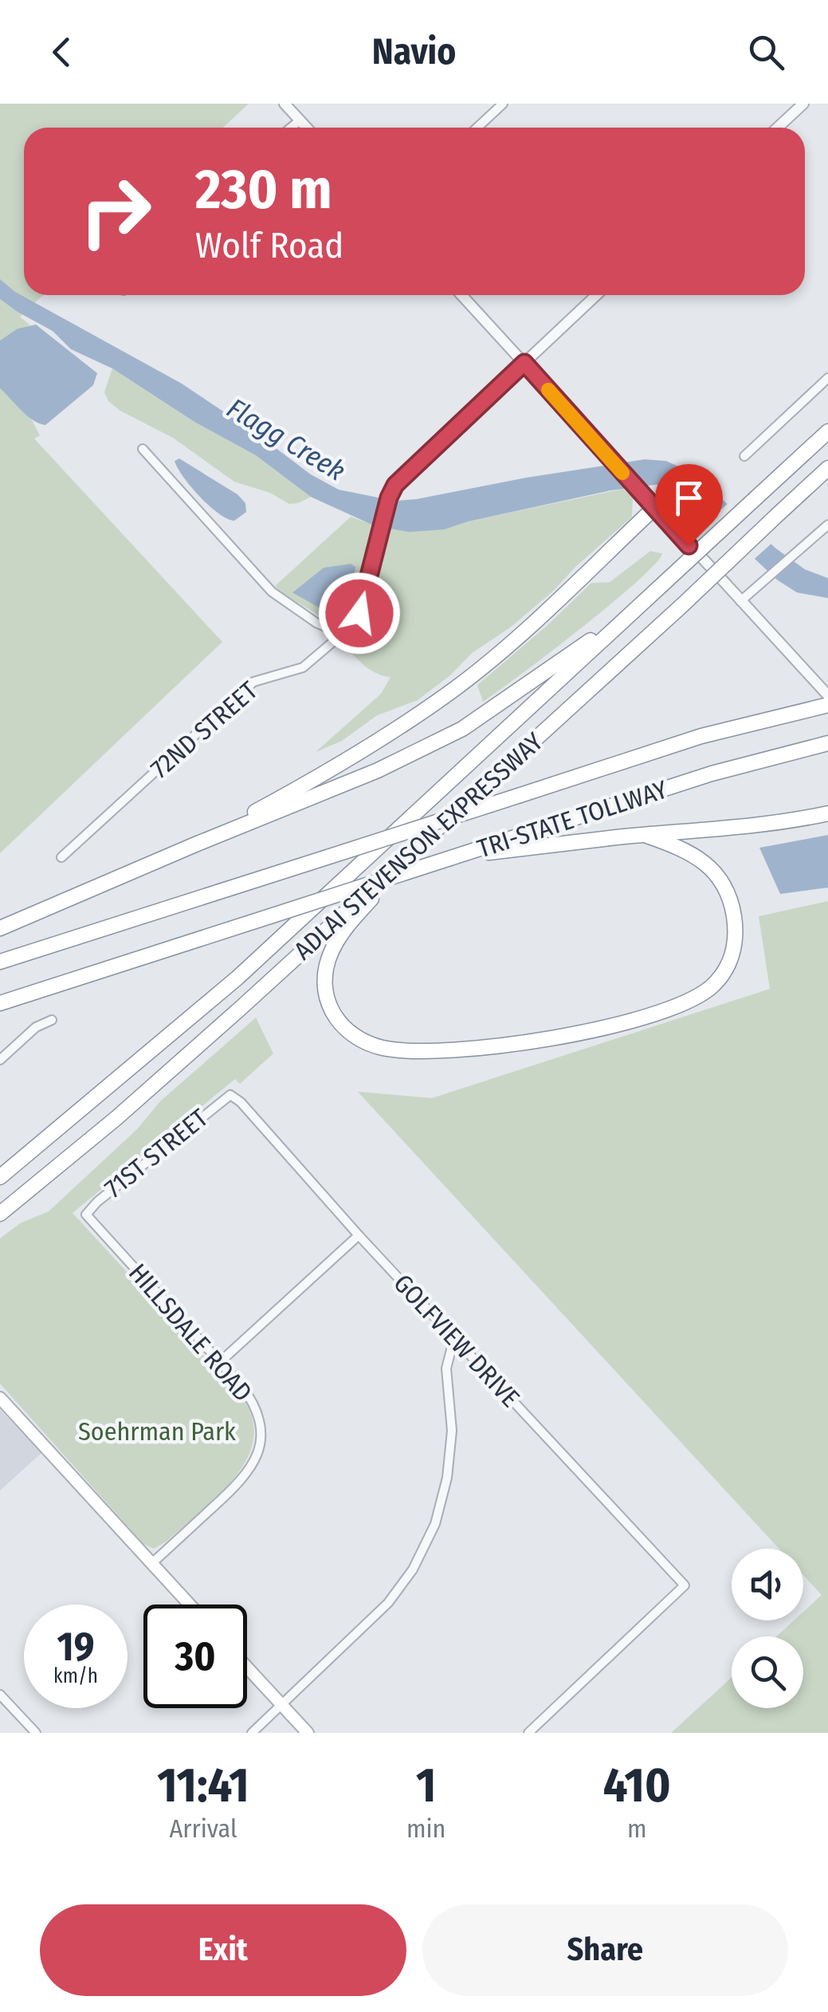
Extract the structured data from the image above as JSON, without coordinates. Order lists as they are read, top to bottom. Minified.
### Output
{"streets":{"highway":["TRI-STATE TOLLWAY","ADLAI STEVENSON EXPRESSWAY"],"street":["72ND STREET","71ST STREET","HILLSDALE ROAD","GOLFVIEW DRIVE"]},"crossings":[["71ST STREET","HILLSDALE ROAD"],["71ST STREET","GOLFVIEW DRIVE"]],"water":["Flagg Creek"],"parks":["Soehrman Park"],"page":{"header":"Navio","turn":["230 m","Wolf Road"],"speed":"19 km/h","limit":"30","eta":["11:41","Arrival","1","min","410","m"],"buttons":["Exit","Share"]}}
